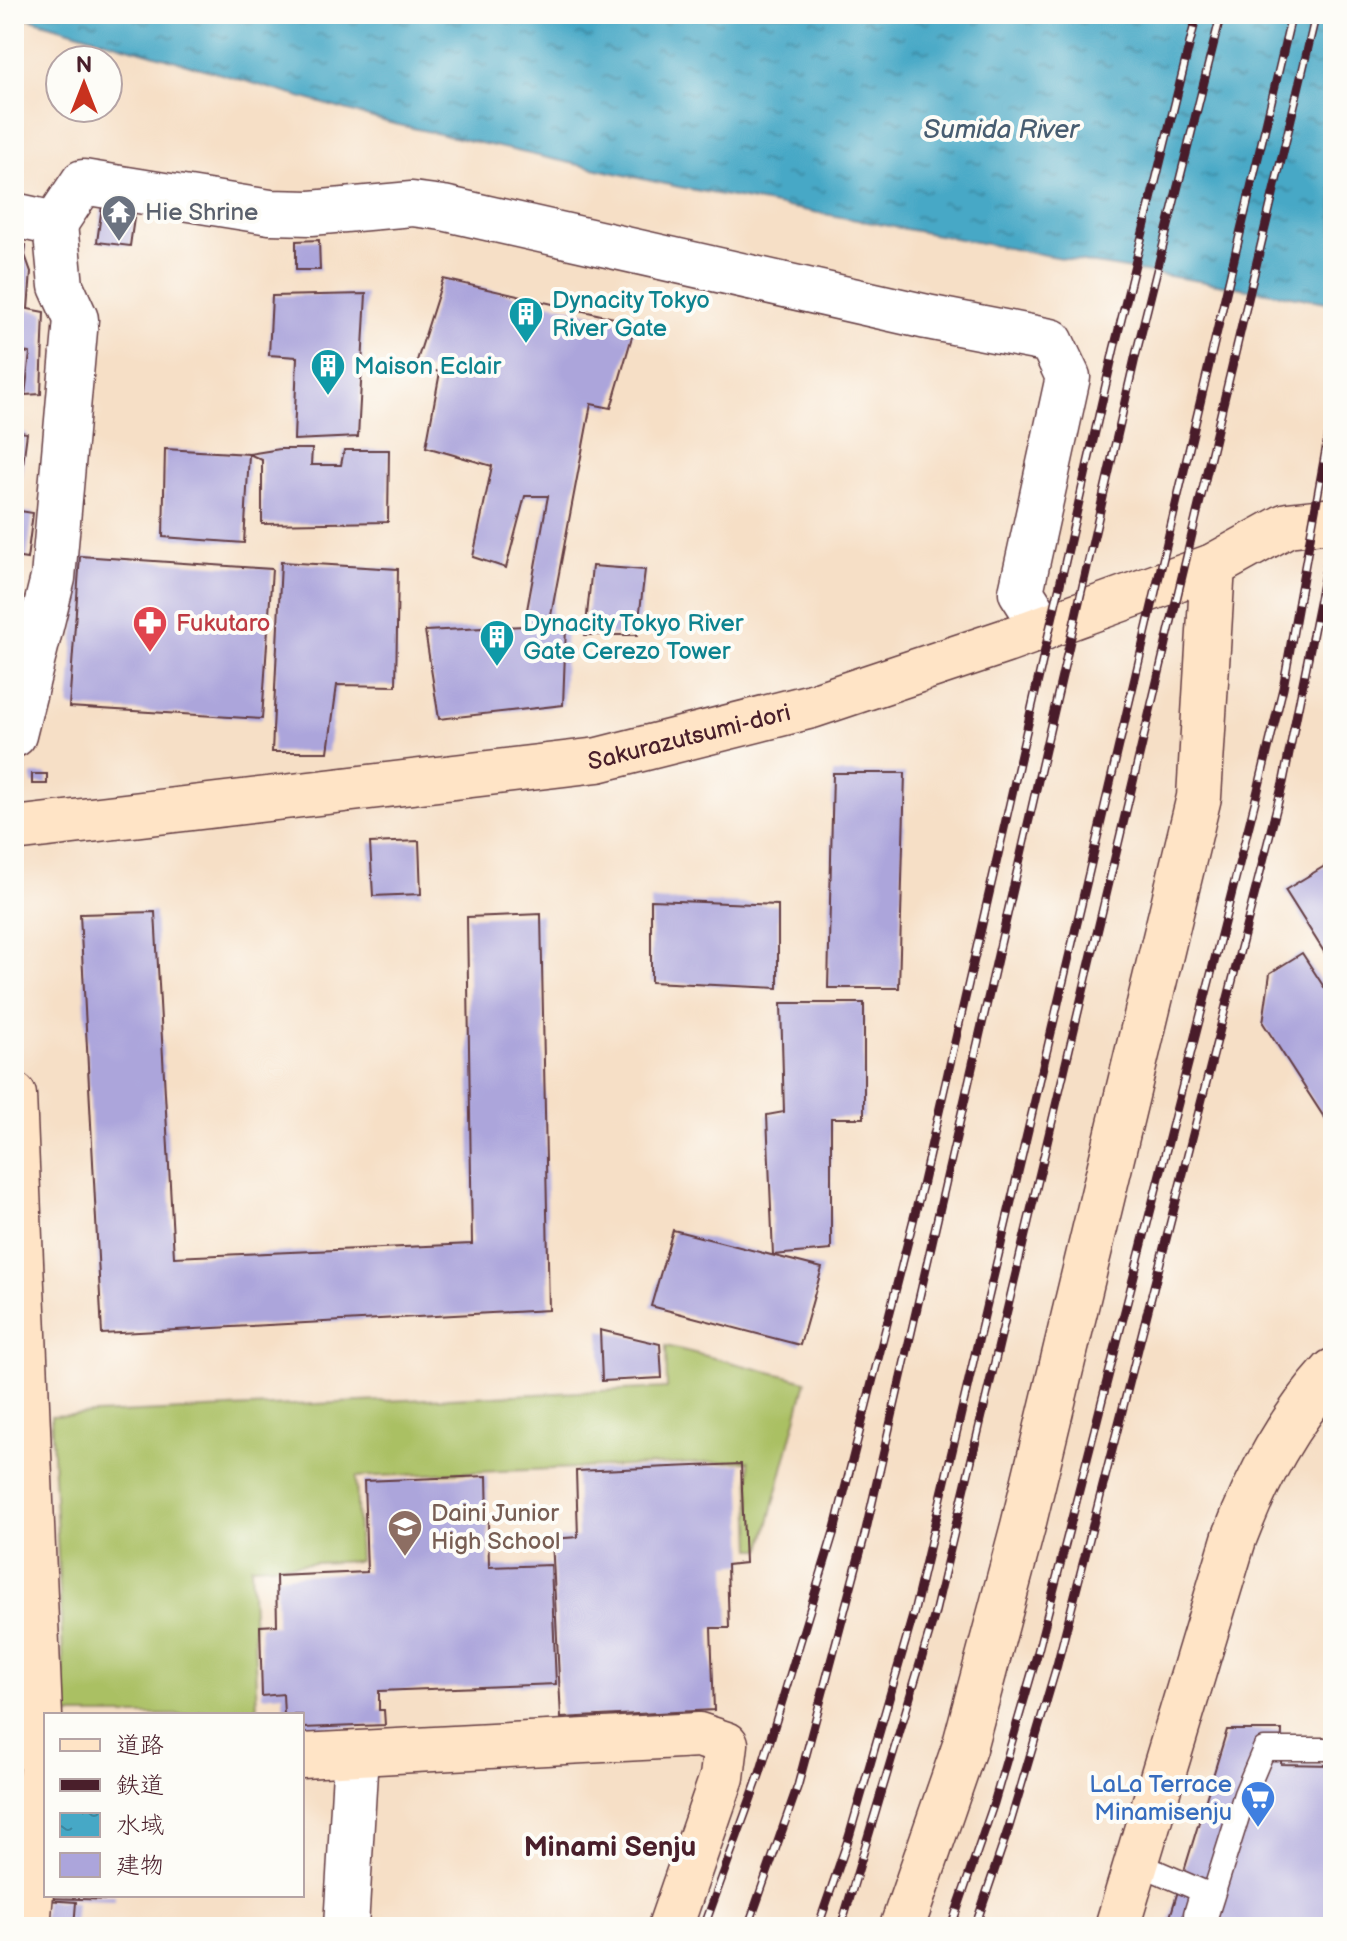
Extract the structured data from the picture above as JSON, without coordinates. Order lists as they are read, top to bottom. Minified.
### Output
{"streets":{"street":["Sakurazutsumi-dori"]},"districts":["Minami Senju"],"water":["Sumida River"],"places":{"temple":["Hie Shrine"],"building":["Dynacity Tokyo River Gate","Maison Eclair","Dynacity Tokyo River Gate Cerezo Tower"],"pharmacy":["Fukutaro"],"school or university":["Daini Junior High School"],"supermarket":["LaLa Terrace Minamisenju"]},"legend":["道路","鉄道","水域","建物"],"north":"top"}
